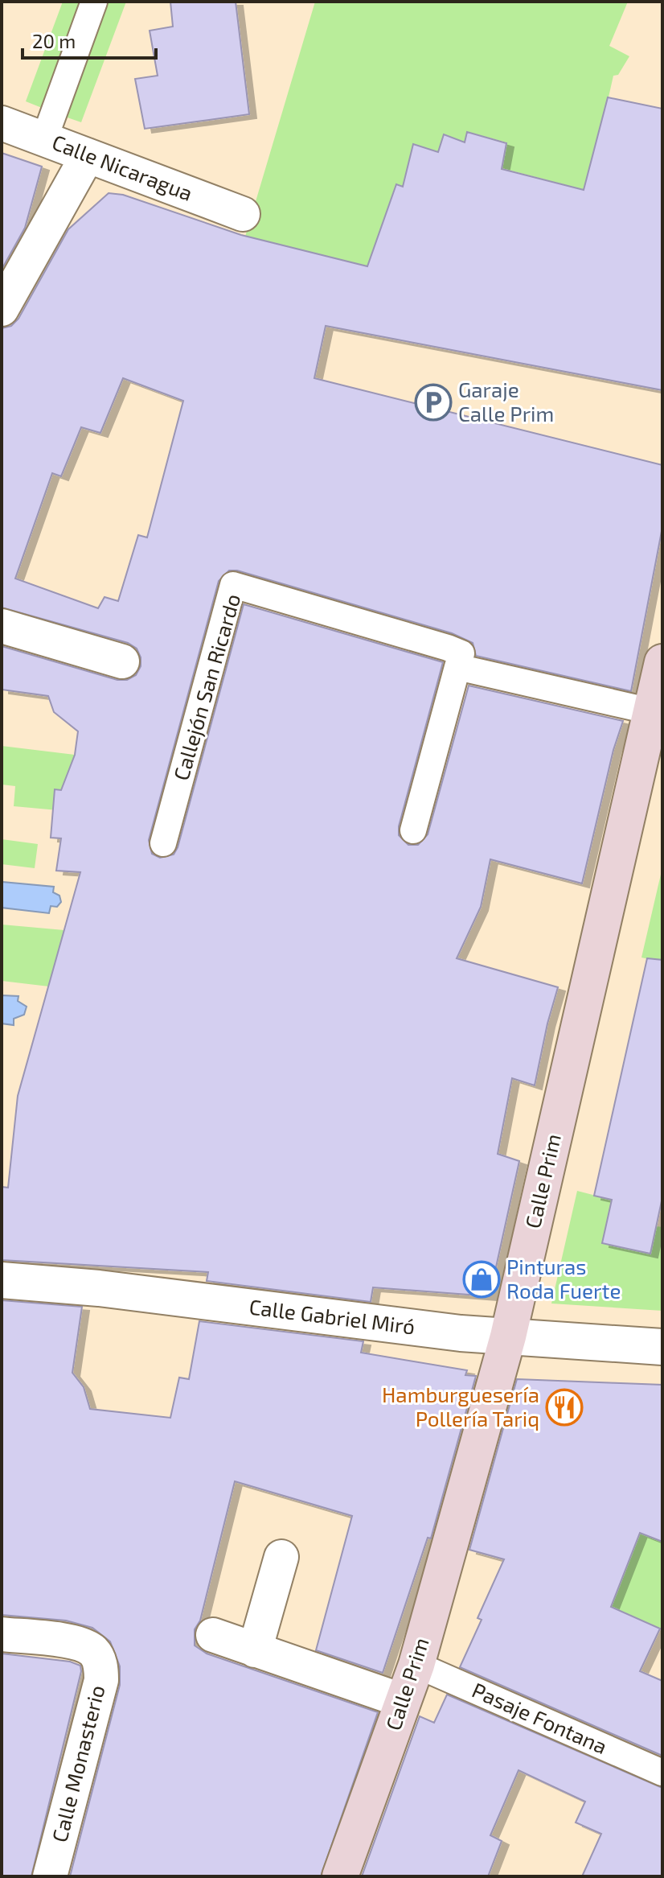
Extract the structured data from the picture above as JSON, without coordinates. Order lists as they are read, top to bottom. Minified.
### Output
{"streets":{"main road":["Calle Prim"],"street":["Calle Nicaragua","Callejón San Ricardo","Calle Gabriel Miró","Pasaje Fontana","Calle Monasterio"]},"crossings":[["Calle Prim","Calle Gabriel Miró"],["Calle Prim","Pasaje Fontana"]],"places":{"parking":["Garaje Calle Prim"],"shop":["Pinturas Roda Fuerte"],"restaurant":["Hamburguesería Pollería Tariq"]},"scale_bar":"20 m"}
